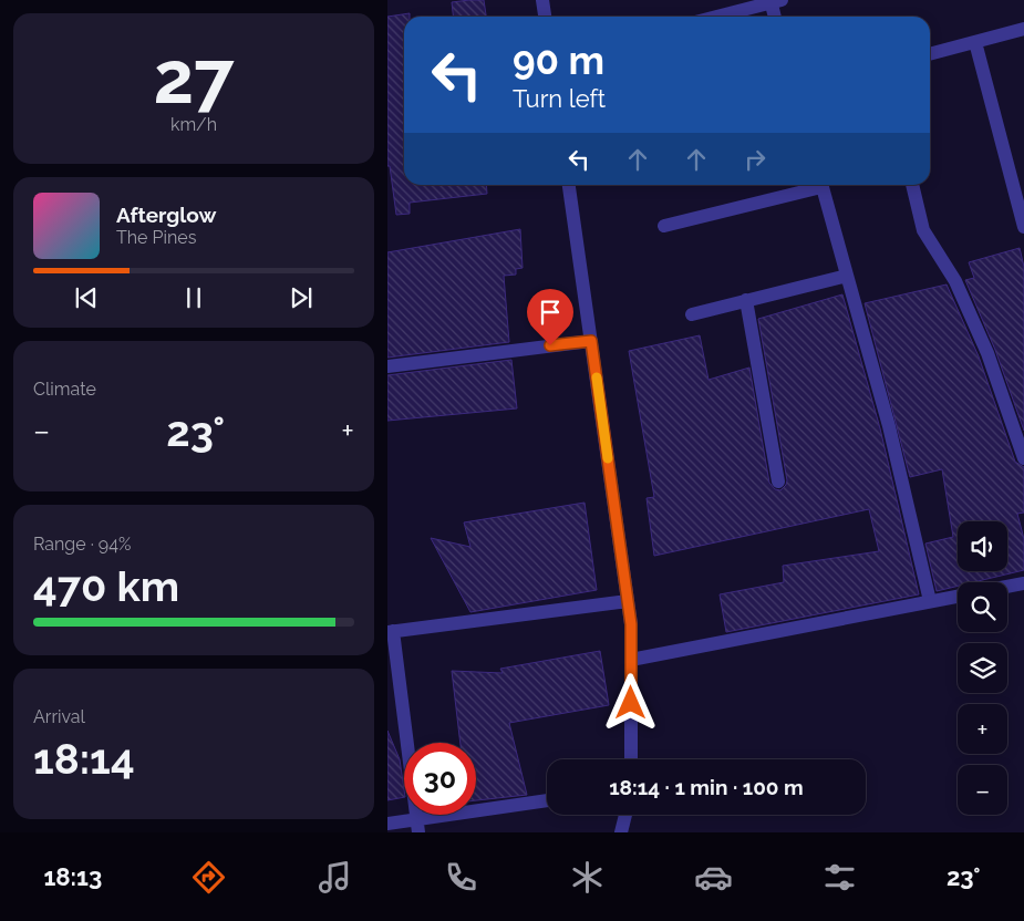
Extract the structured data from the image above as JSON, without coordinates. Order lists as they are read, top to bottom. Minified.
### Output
{"page":{"tile":[["27","km/h"],"Climate",["Range · 94%","470 km"],["Arrival","18:14"]],"turn":["90 m","Turn left"],"song":["Afterglow","The Pines"],"heat":["−","23°","+"],"map_buttons":["+","−"],"limit":"30","trip":"18:14 · 1 min · 100 m","tabs":["18:13","23°"]}}
